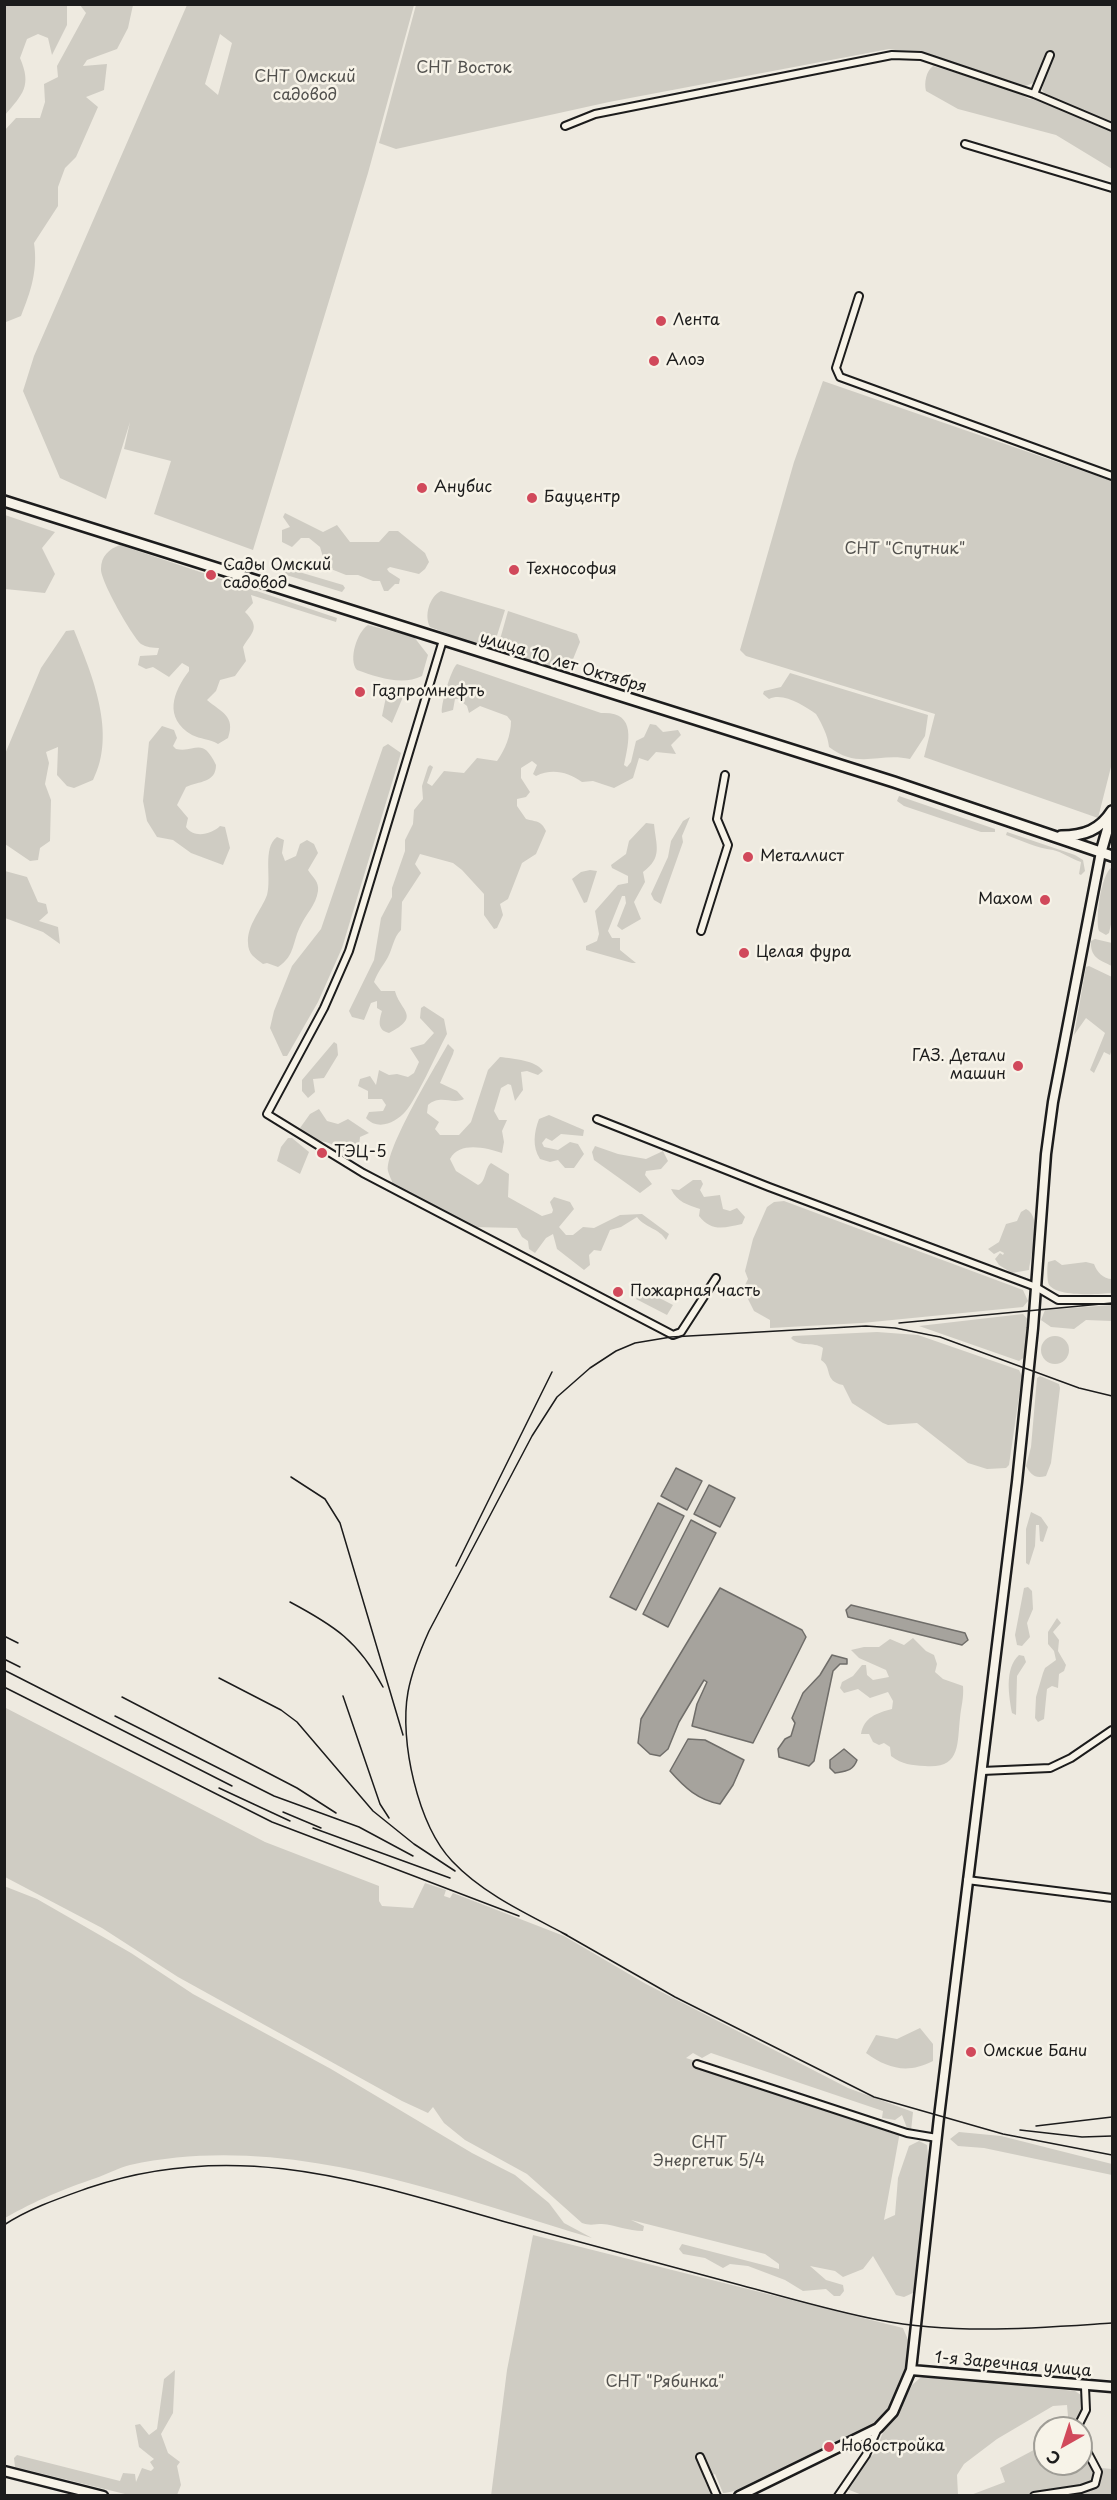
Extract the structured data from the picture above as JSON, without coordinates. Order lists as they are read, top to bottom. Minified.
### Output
{"streets":{"main road":["улица 10 лет Октября"],"street":["1-я Заречная улица"]},"parks":["СНТ Восток","СНТ Омский садовод","СНТ \"Спутник\"","СНТ Энергетик 5/4","СНТ \"Рябинка\""],"places":["Лента","Алоэ","Анубис","Бауцентр","Технософия","Сады Омский садовод","Газпромнефть","Металлист","Махом","Целая фура","ГАЗ. Детали машин","ТЭЦ-5","Пожарная часть","Омские Бани","Новостройка"],"north":"bottom left"}
